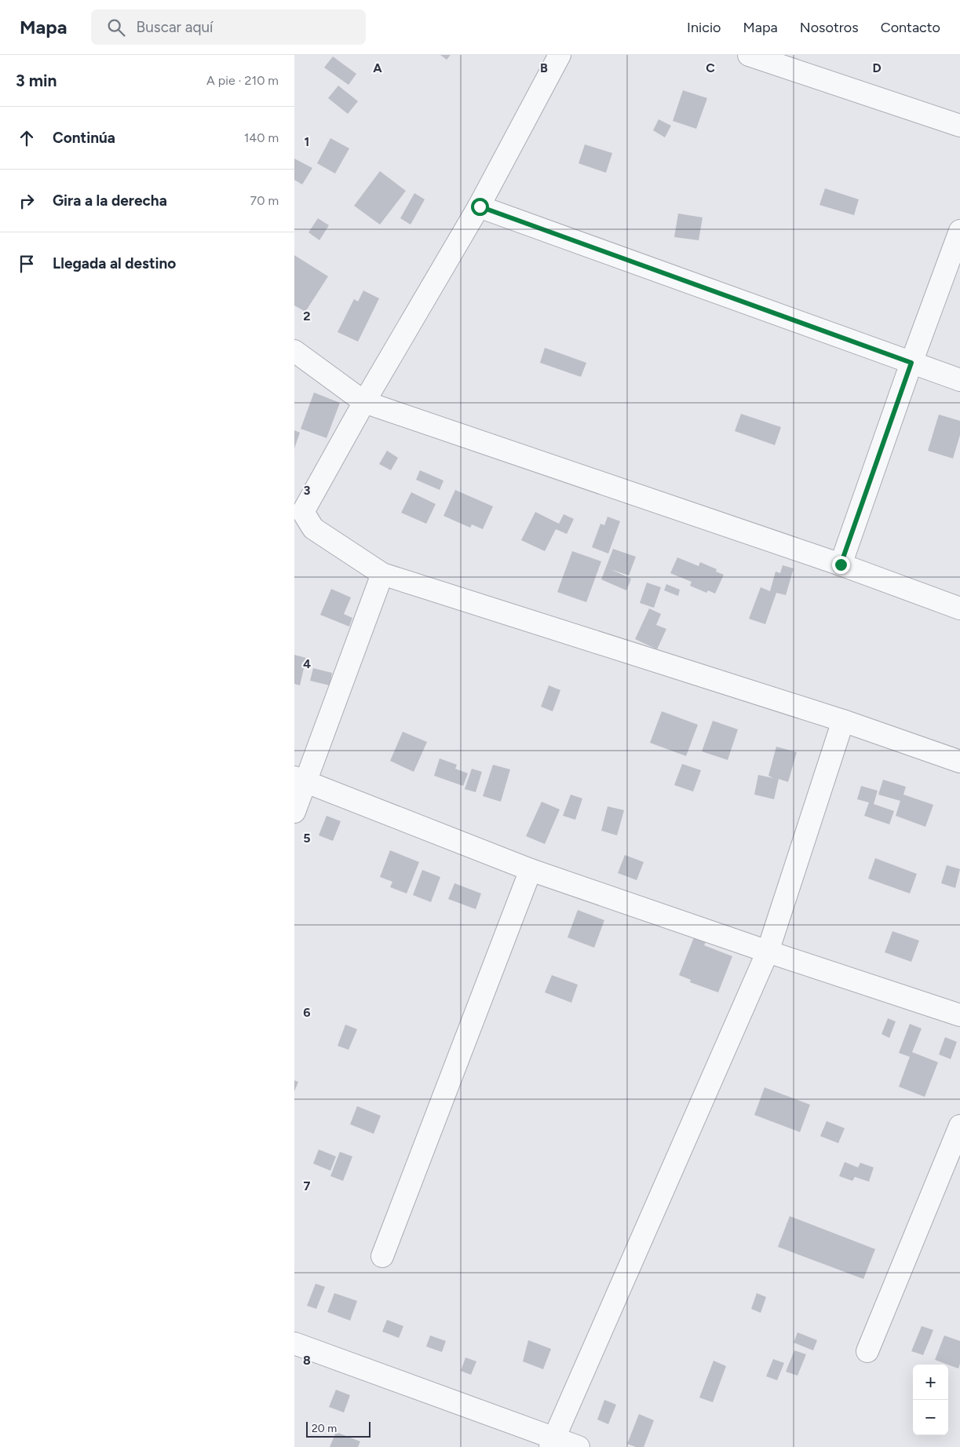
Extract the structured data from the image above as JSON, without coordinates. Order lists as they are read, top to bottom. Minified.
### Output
{"scale_bar":"20 m","page":{"header":"Mapa","search":"Buscar aquí","nav":["Inicio","Mapa","Nosotros","Contacto"],"heading":["3 min","A pie · 210 m"],"list":[["Continúa","140 m"],["Gira a la derecha","70 m"],"Llegada al destino"],"map_buttons":["+","−"],"scale":"20 m"},"grid":{"columns":["A","B","C","D"],"rows":["1","2","3","4","5","6","7","8"]}}
